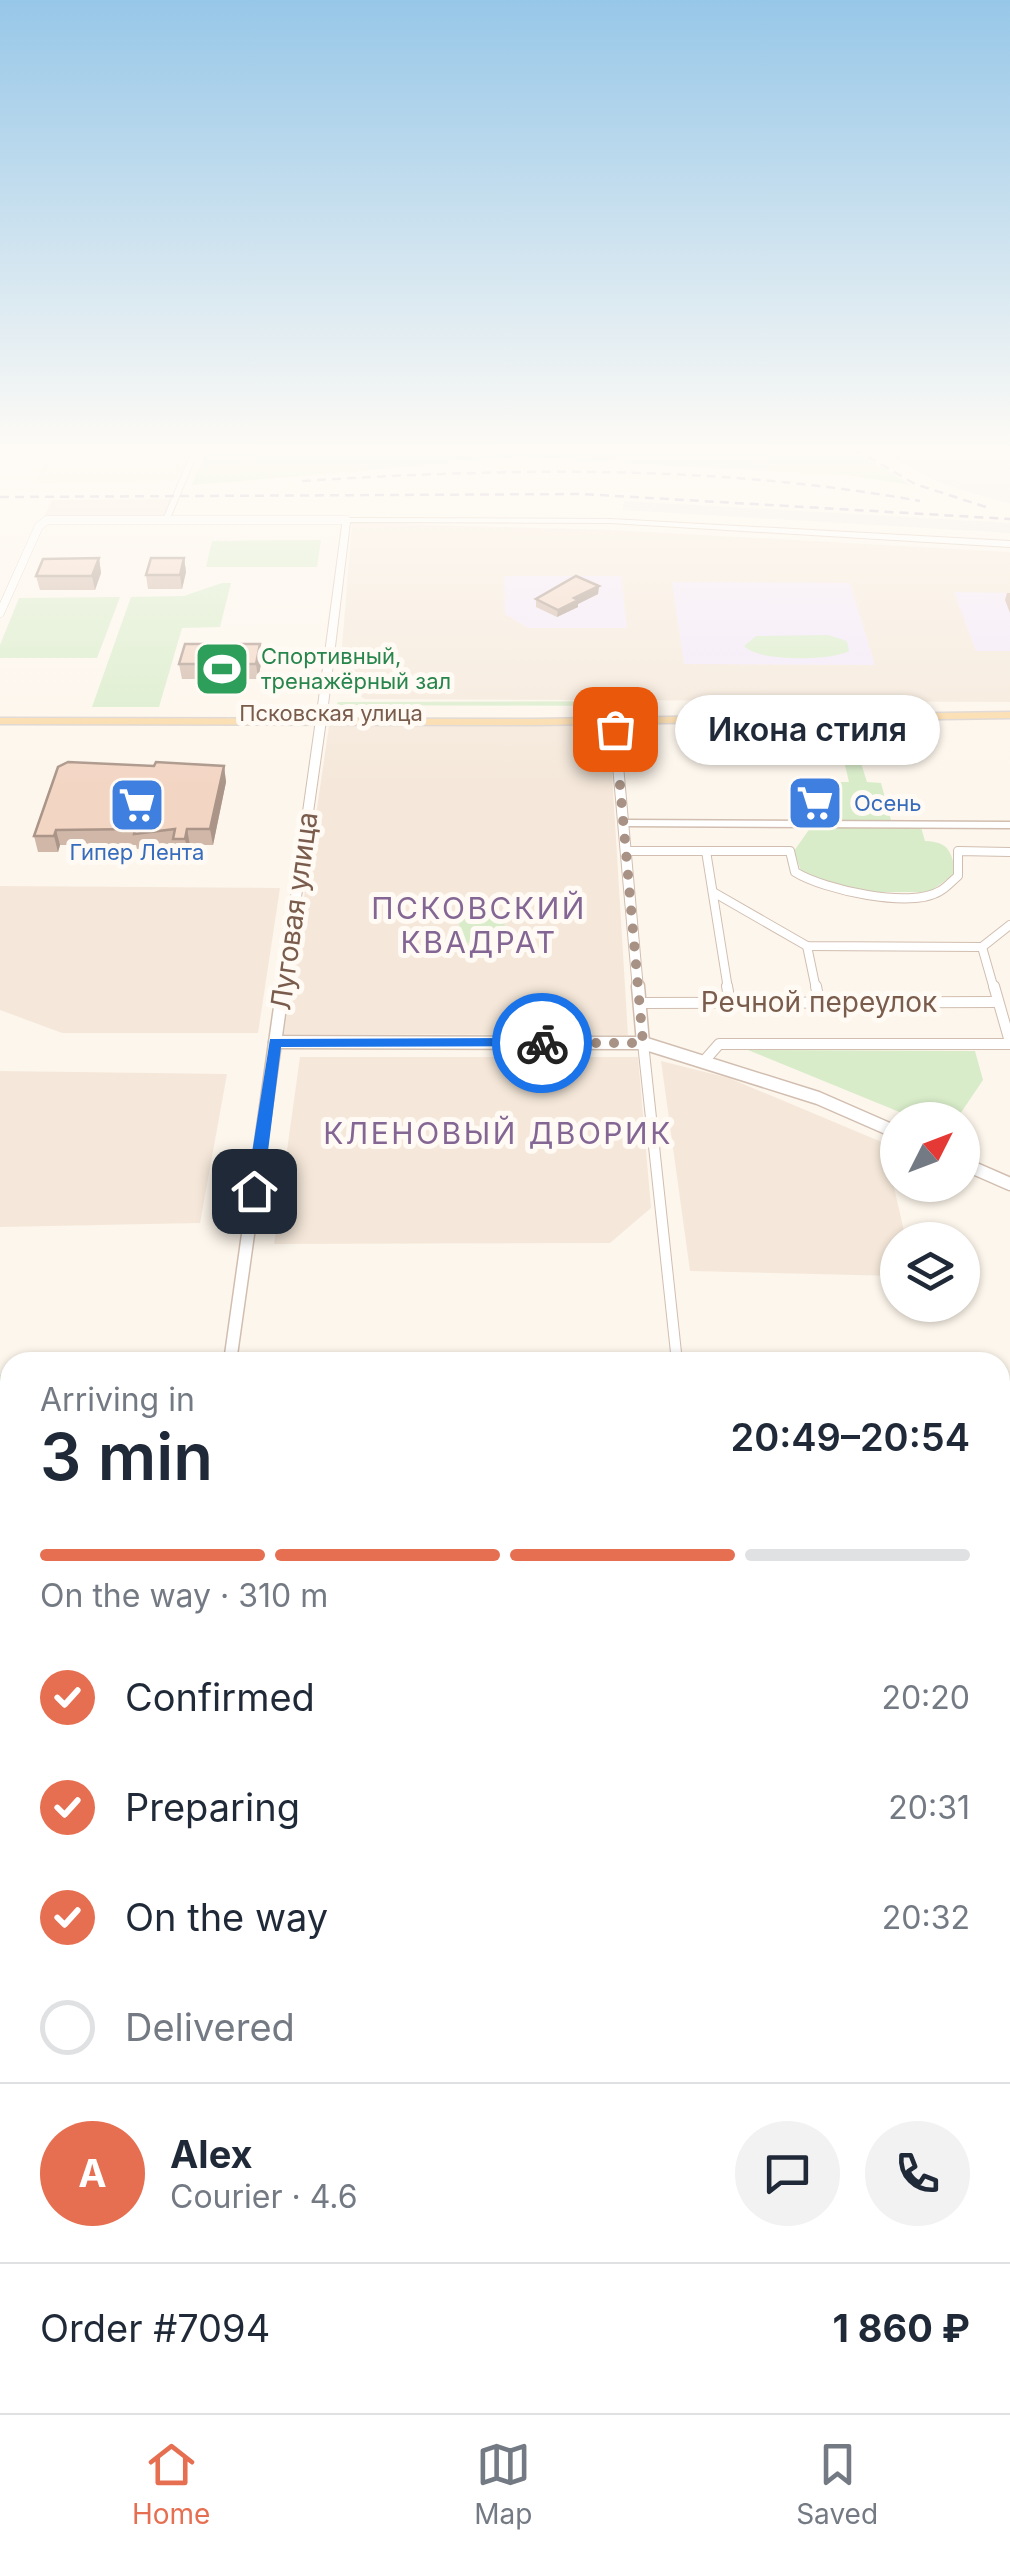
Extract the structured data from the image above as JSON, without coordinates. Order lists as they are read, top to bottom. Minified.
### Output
{"streets":{"main road":["Псковская улица","Луговая улица"],"street":["Речной переулок"]},"crossings":[["Псковская улица","Луговая улица"]],"districts":["ПСКОВСКИЙ КВАДРАТ","КЛЕНОВЫЙ ДВОРИК"],"places":{"sports":["Спортивный, тренажёрный зал"],"other":["Икона стиля"],"supermarket":["Осень","Гипер Лента"]},"north":"top right","page":{"bubble":"Икона стиля","heading":["3 min","Arriving in","20:49–20:54"],"panel":["Alex","Courier · 4.6","Order #7094","1 860 ₽"],"bar":"On the way · 310 m","list":[["Confirmed","20:20"],["Preparing","20:31"],["On the way","20:32"],"Delivered"],"round":"A","tabs":["Home","Map","Saved"]}}
